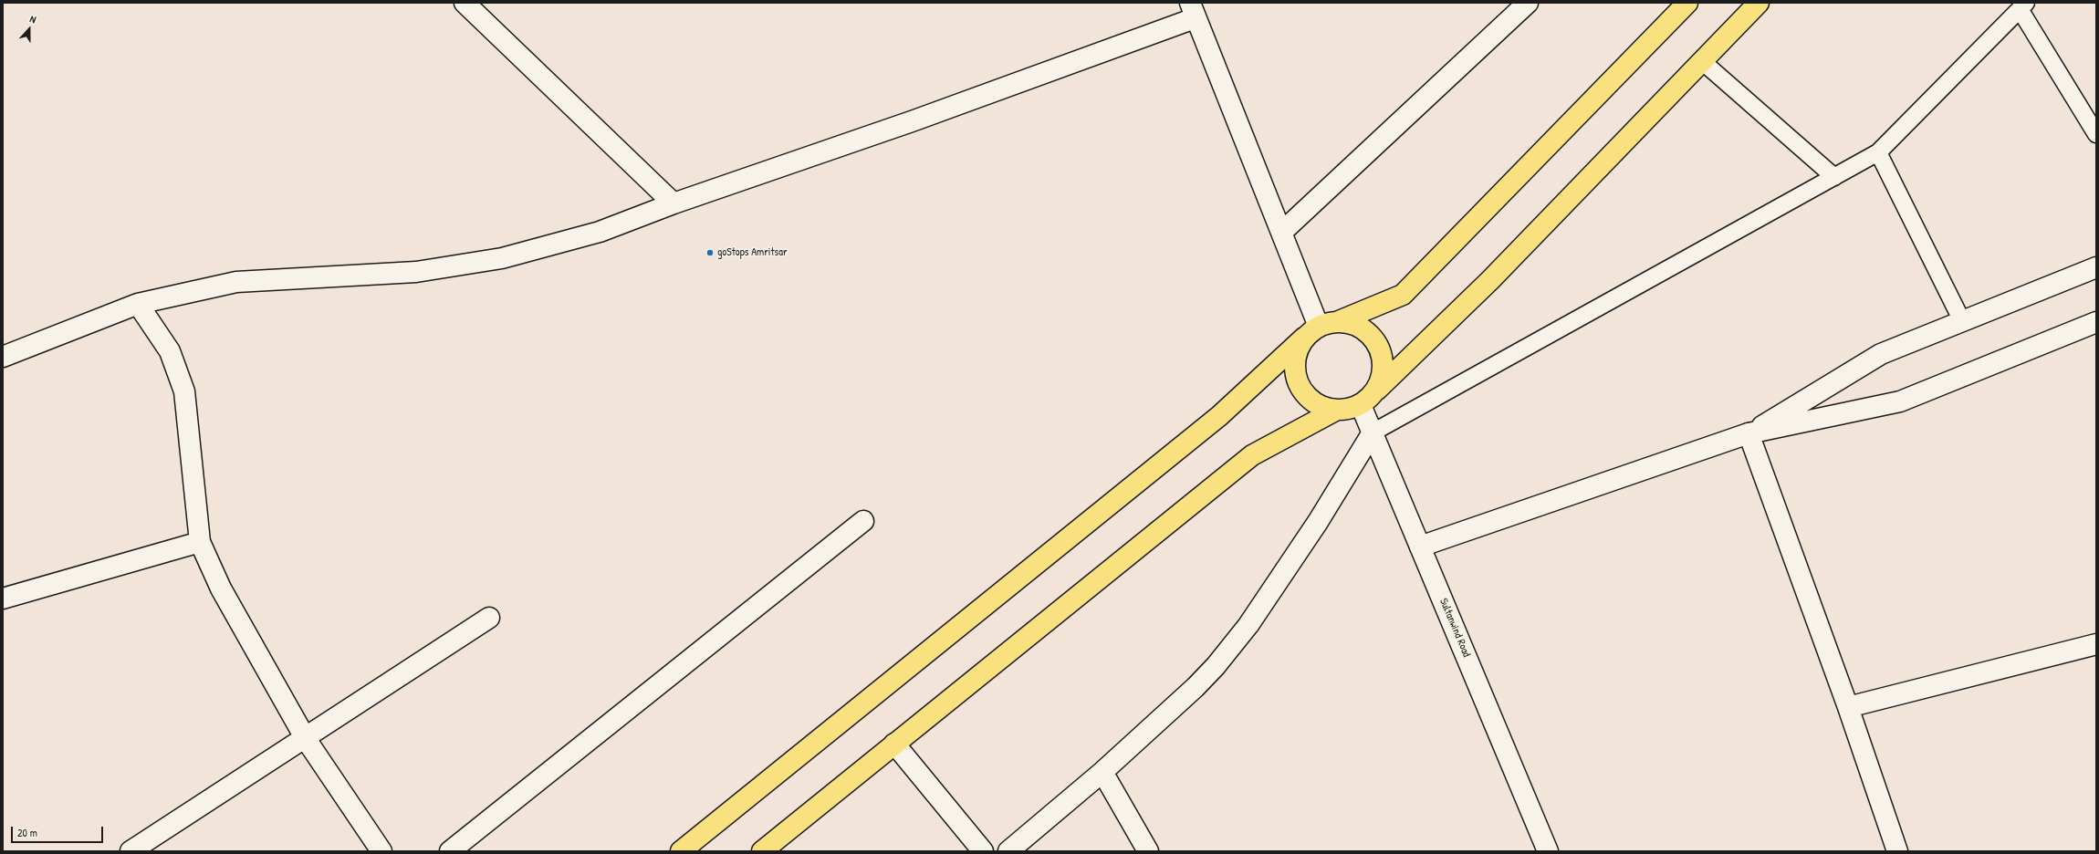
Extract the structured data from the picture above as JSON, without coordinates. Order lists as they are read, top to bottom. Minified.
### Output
{"streets":{"street":["Sultanwind Road"]},"places":["goStops Amritsar"],"scale_bar":"20 m","north":"top"}
